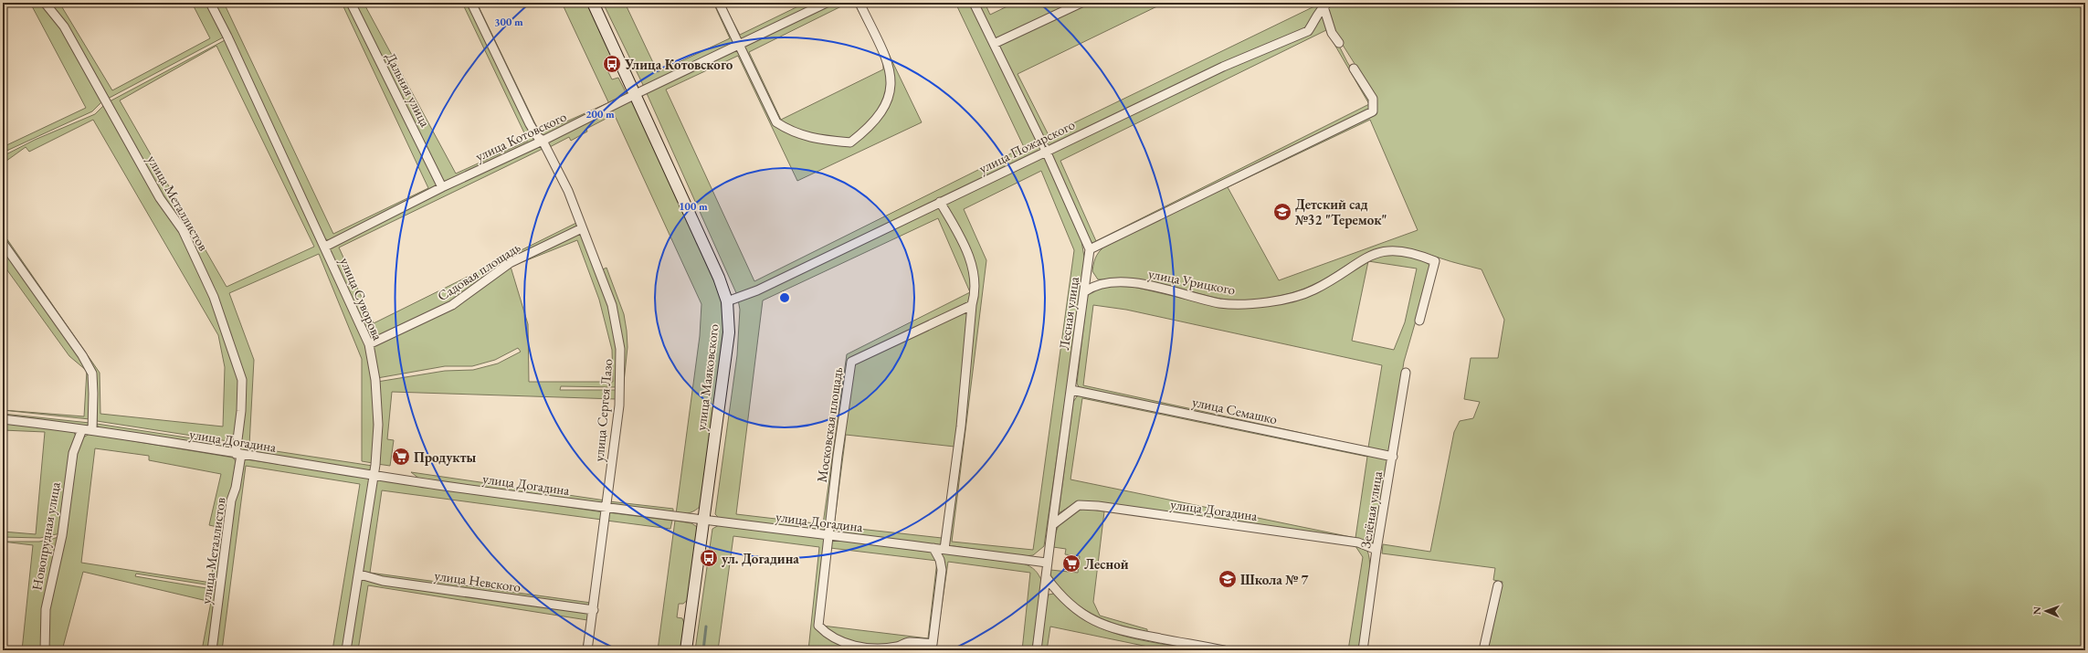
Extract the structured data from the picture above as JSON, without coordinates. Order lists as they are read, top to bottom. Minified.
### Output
{"streets":{"main road":["улица Маяковского"],"street":["Дальняя улица","улица Котовского","улица Пожарского","улица Металлистов","Садовая площадь","улица Урицкого","улица Суворова","Лесная улица","улица Сергея Лазо","улица Семашко","Московская площадь","улица Догадина","Зелёная улица","Новопрудная улица","улица Невского"]},"crossings":[["Дальняя улица","улица Котовского"],["улица Котовского","улица Суворова"],["улица Котовского","улица Маяковского"],["улица Котовского","улица Сергея Лазо"],["улица Пожарского","Лесная улица"],["улица Пожарского","улица Маяковского"],["улица Металлистов","улица Догадина"],["Садовая площадь","улица Суворова"],["Садовая площадь","улица Сергея Лазо"],["улица Суворова","улица Догадина"],["улица Суворова","улица Невского"],["Лесная улица","улица Семашко"],["Лесная улица","улица Догадина"],["улица Маяковского","улица Догадина"],["улица Сергея Лазо","улица Догадина"],["улица Сергея Лазо","улица Невского"],["улица Семашко","Зелёная улица"],["Московская площадь","улица Догадина"],["улица Догадина","Зелёная улица"],["улица Догадина","Новопрудная улица"]],"places":{"bus stop":["Улица Котовского","ул. Догадина"],"school or university":["Детский сад №32 \"Теремок\"","Школа № 7"],"supermarket":["Продукты","Лесной"]},"north":"left","rings":["300 m","200 m","100 m"]}
